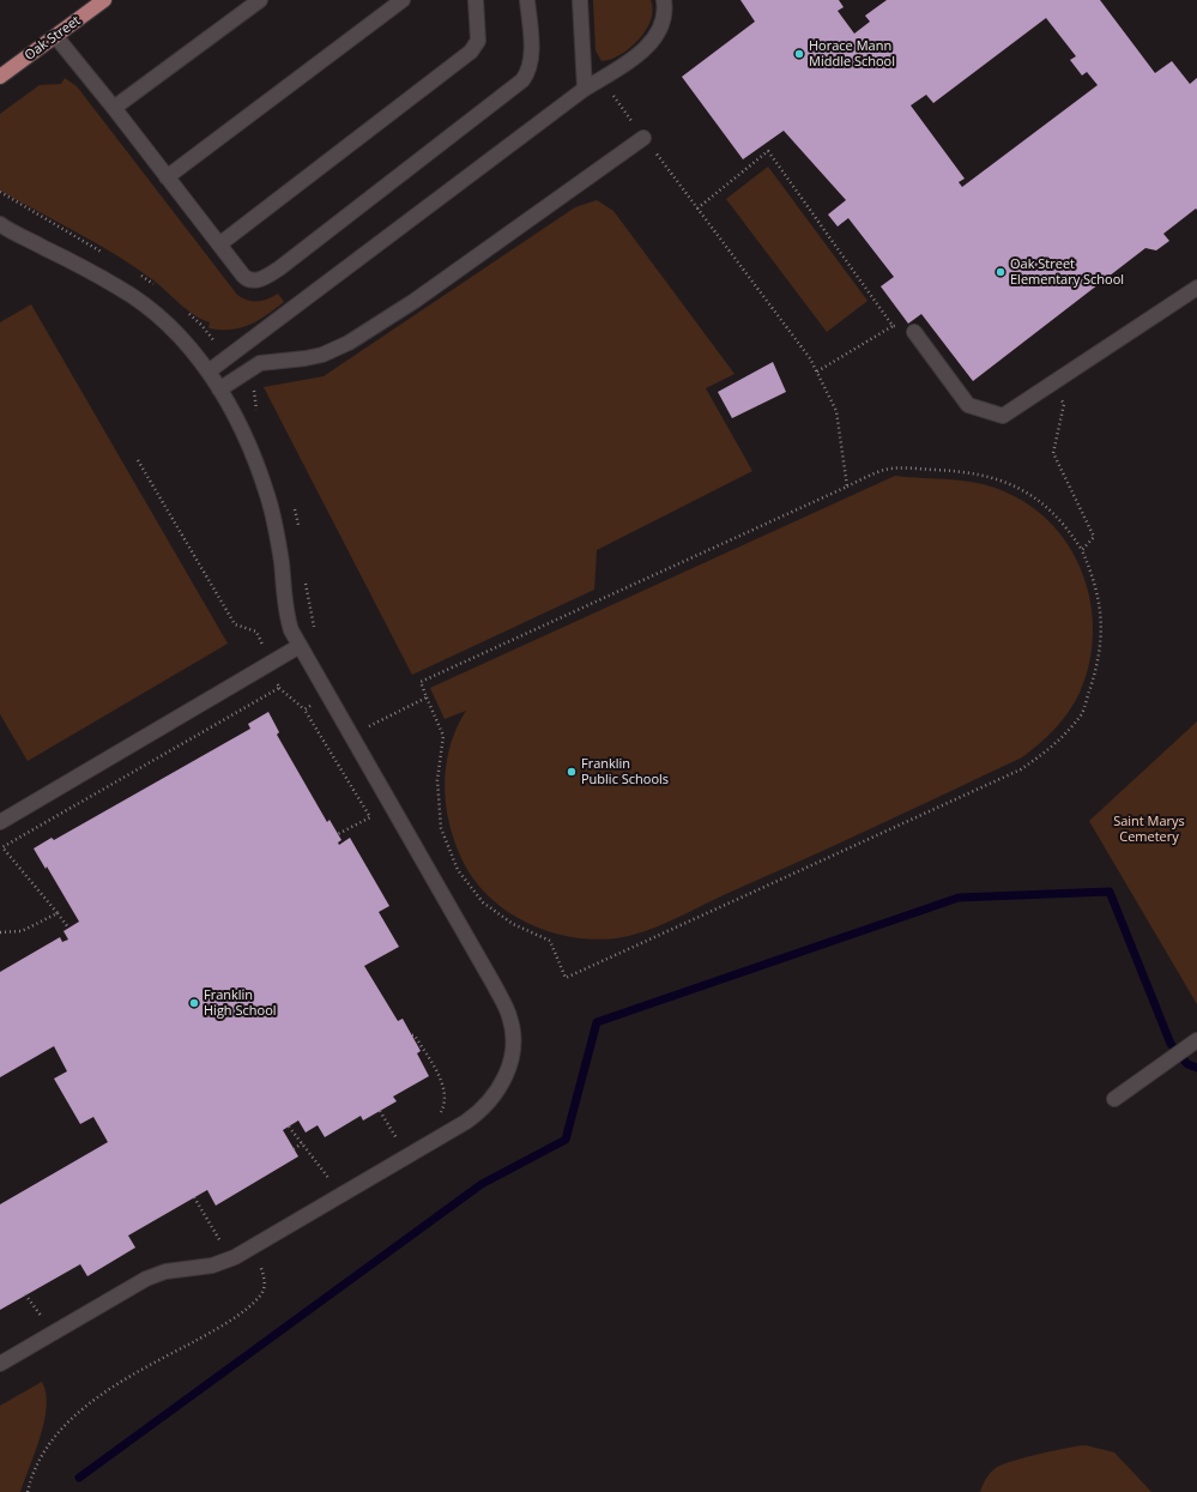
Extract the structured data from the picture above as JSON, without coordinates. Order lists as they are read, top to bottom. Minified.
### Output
{"streets":{"main road":["Oak Street"]},"parks":["Saint Marys Cemetery"],"places":["Horace Mann Middle School","Oak Street Elementary School","Franklin Public Schools","Franklin High School"]}
